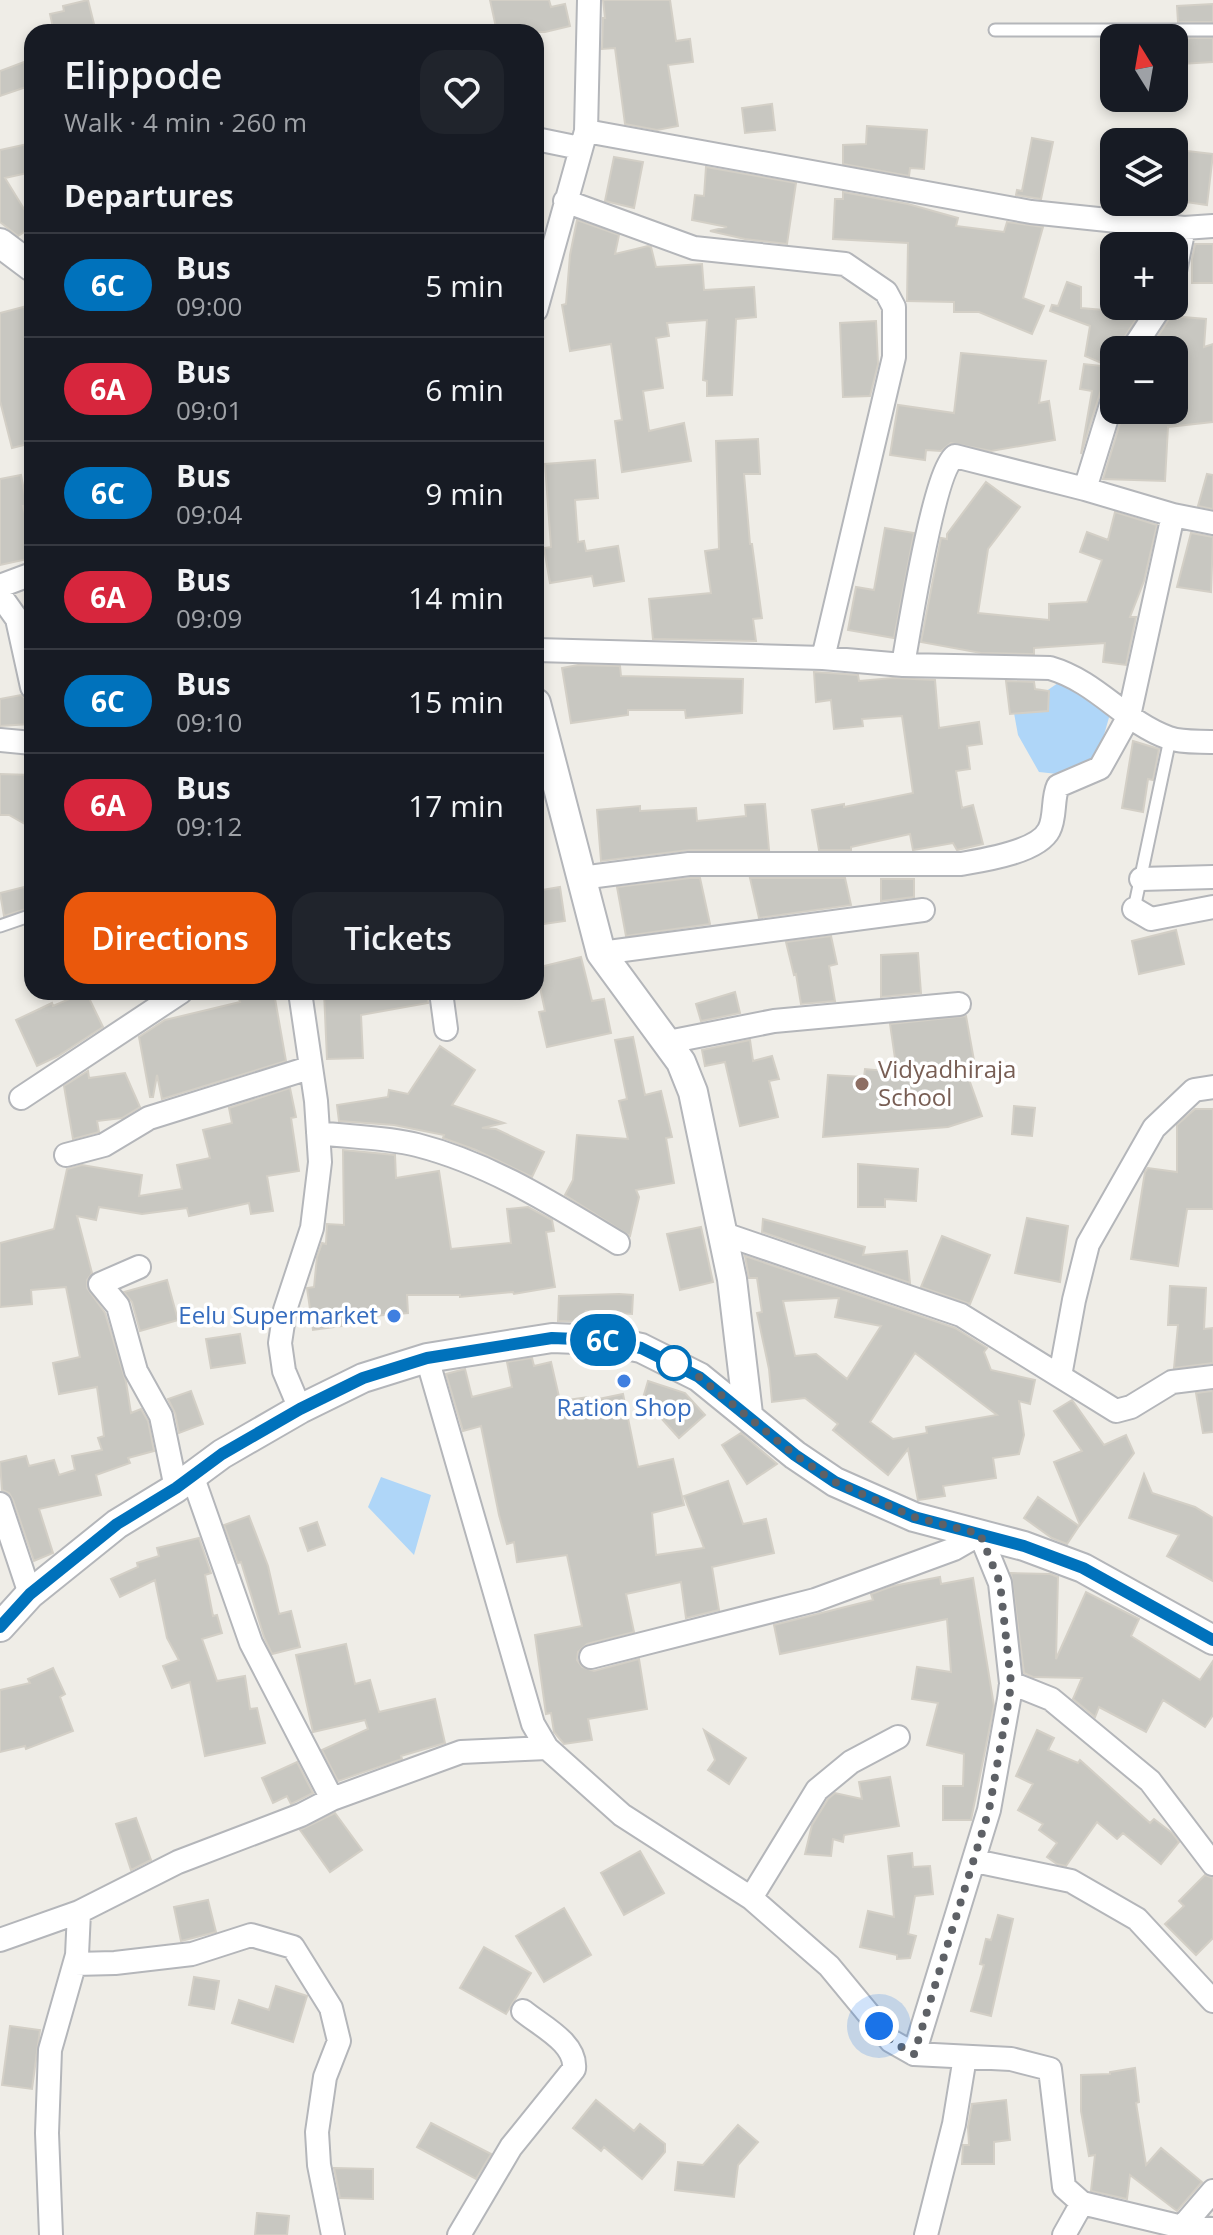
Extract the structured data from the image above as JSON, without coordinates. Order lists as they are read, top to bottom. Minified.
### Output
{"places":["Vidyadhiraja School","Eelu Supermarket","Ration Shop"],"lines":["bus line 6C"],"north":"top","page":{"on_map":"6C","map_buttons":["+","−"],"heading":[["Elippode","Walk · 4 min · 260 m"],"Departures"],"list":[{"mark":"6C","name":"Bus","note":"09:00","value":"5 min"},{"mark":"6A","name":"Bus","note":"09:01","value":"6 min"},{"mark":"6C","name":"Bus","note":"09:04","value":"9 min"},{"mark":"6A","name":"Bus","note":"09:09","value":"14 min"},{"mark":"6C","name":"Bus","note":"09:10","value":"15 min"},{"mark":"6A","name":"Bus","note":"09:12","value":"17 min"}],"buttons":["Directions","Tickets"]}}
